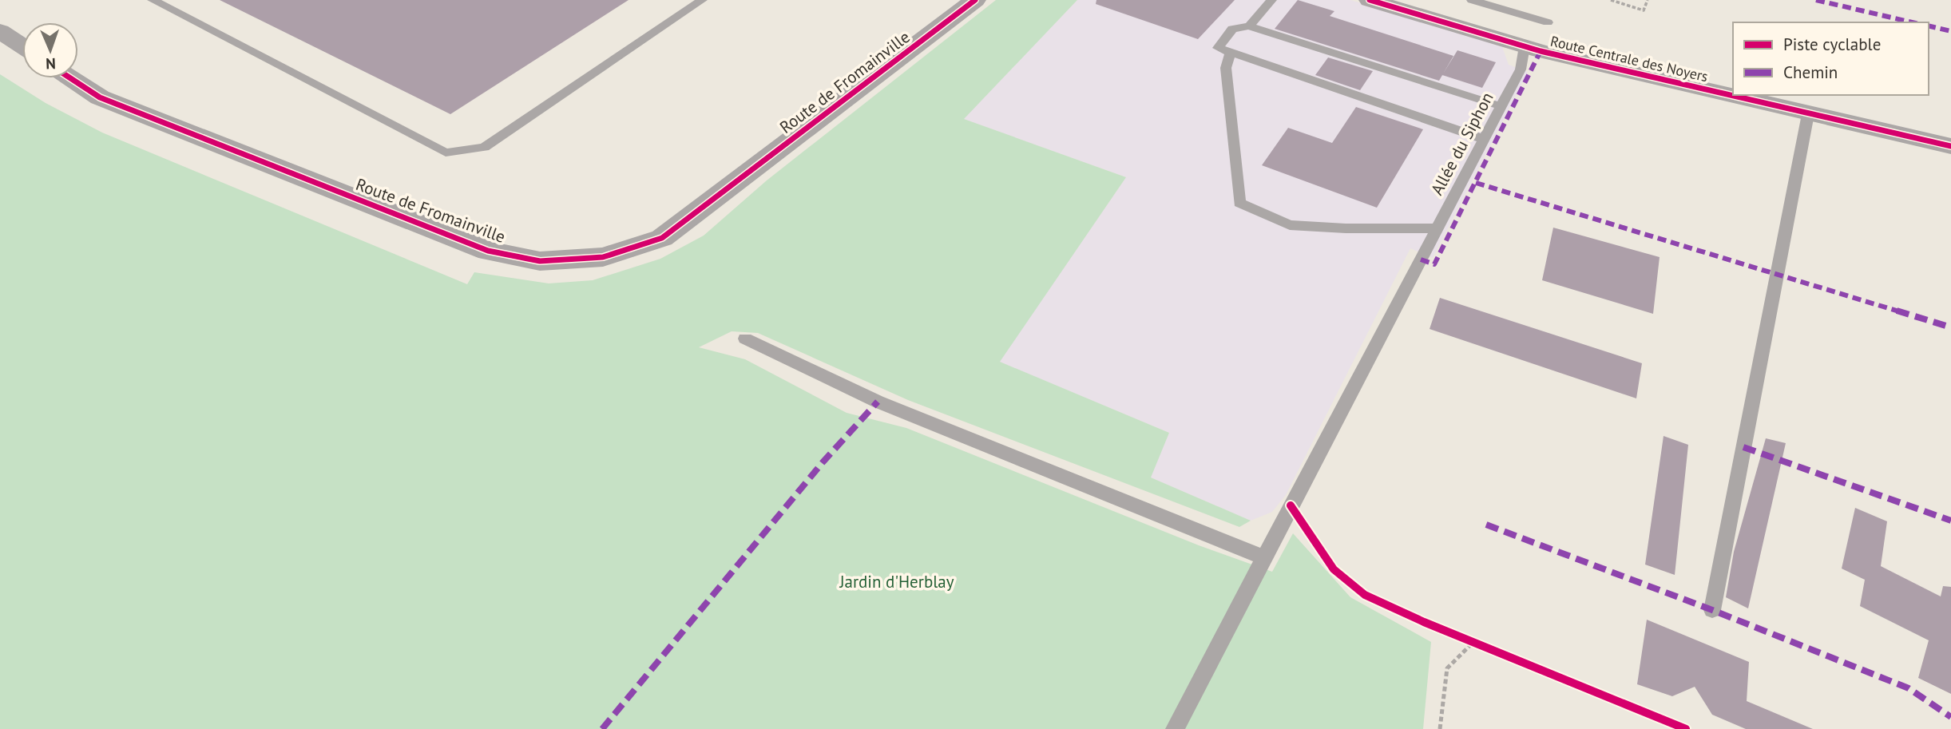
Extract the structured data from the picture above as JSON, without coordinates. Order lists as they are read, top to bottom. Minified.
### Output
{"streets":{"street":["Route Centrale des Noyers","Route de Fromainville"],"lane":["Allée du Siphon"]},"crossings":[["Route Centrale des Noyers","Allée du Siphon"]],"parks":["Jardin d'Herblay"],"legend":["Piste cyclable","Chemin"],"north":"bottom"}
